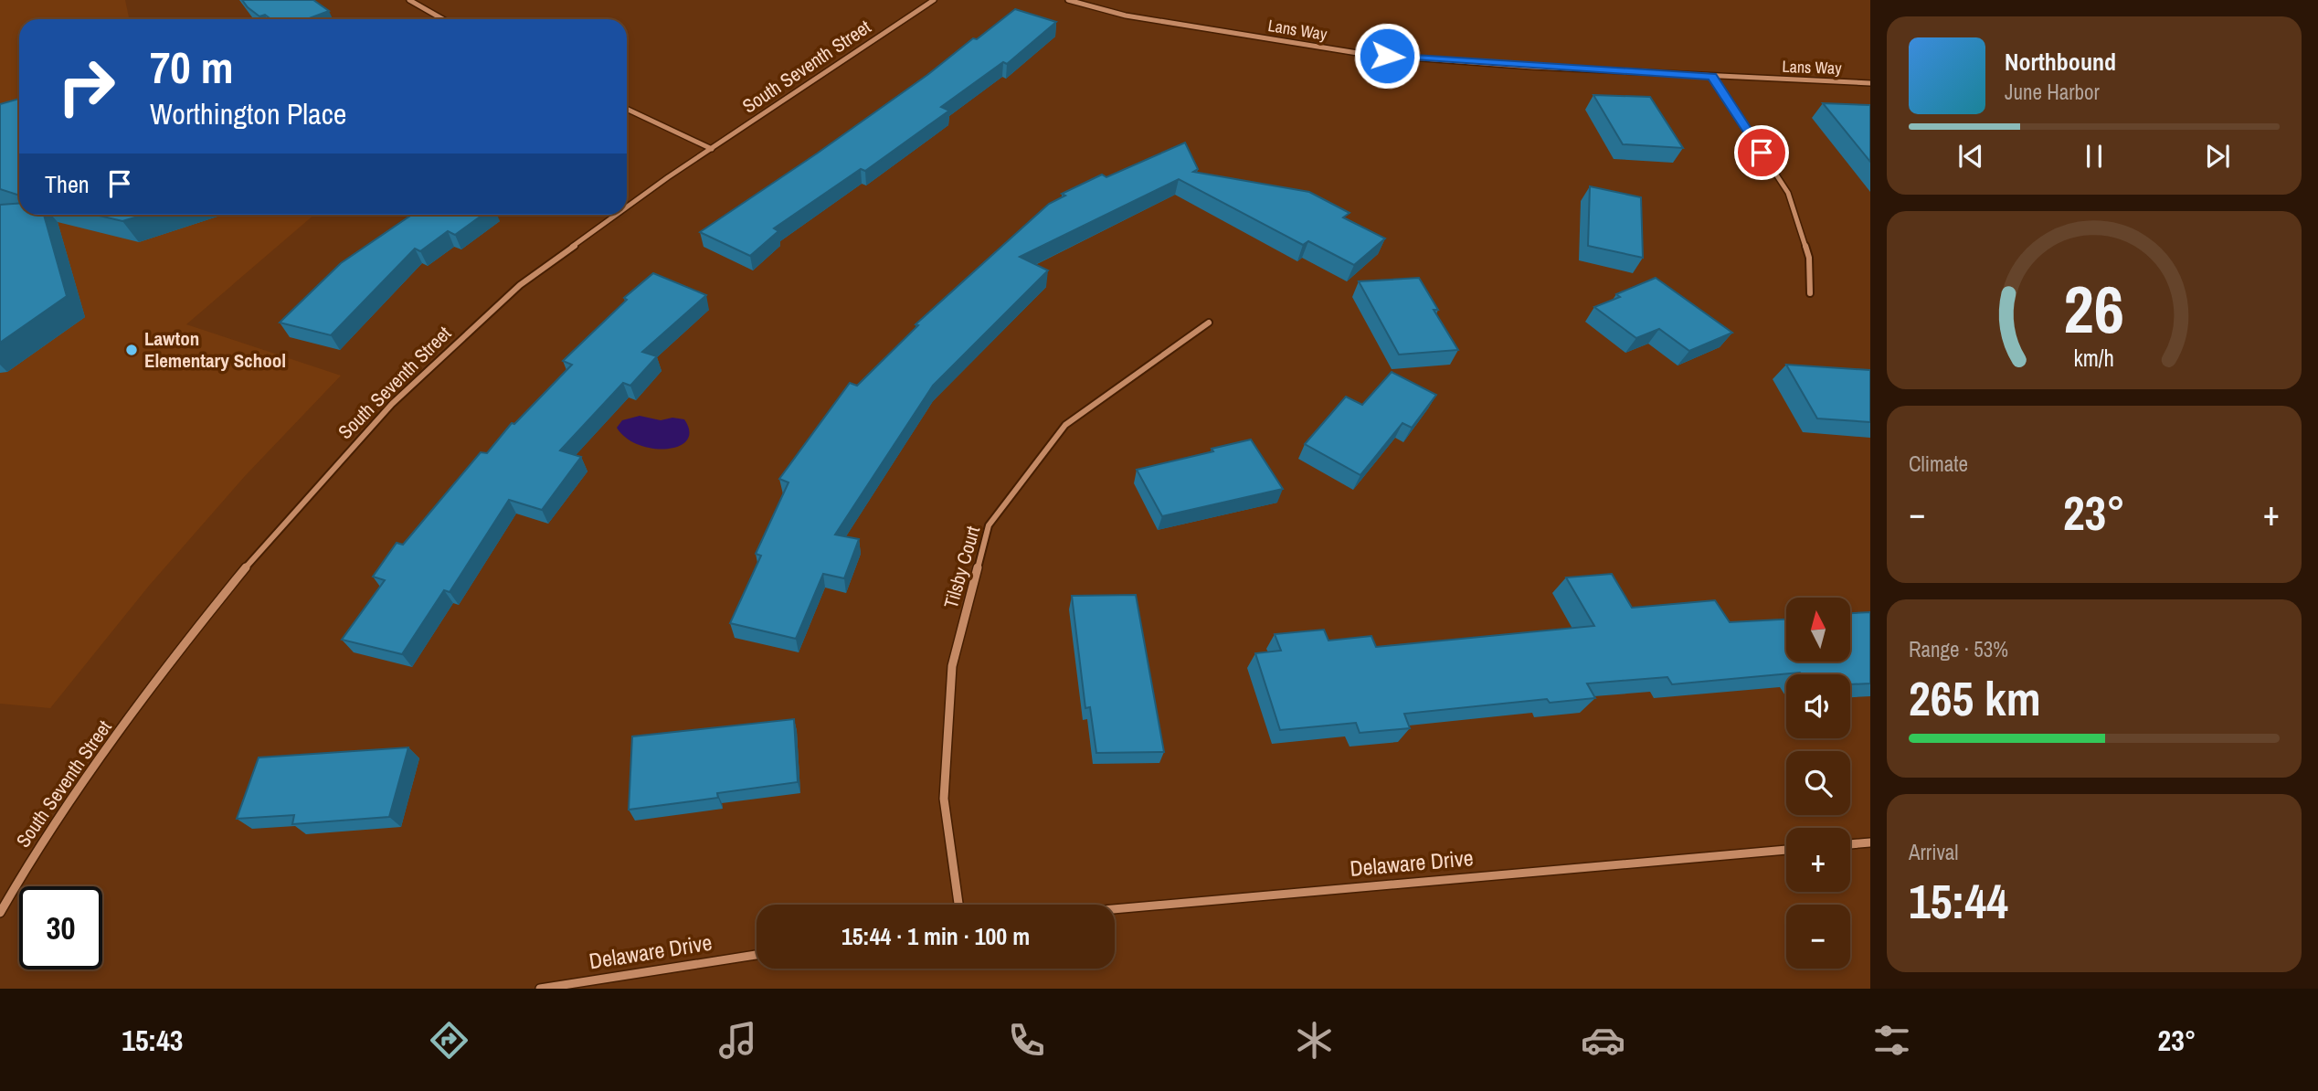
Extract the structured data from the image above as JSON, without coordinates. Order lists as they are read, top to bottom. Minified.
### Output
{"streets":{"street":["Lans Way","South Seventh Street","Tilsby Court","Delaware Drive"]},"places":["Lawton Elementary School"],"north":"top","page":{"turn":["70 m","Worthington Place"],"song":["Northbound","June Harbor"],"then":"Then","tile":["Climate",["Range · 53%","265 km"],["Arrival","15:44"]],"heat":["−","23°","+"],"map_buttons":["+","−"],"limit":"30","trip":"15:44 · 1 min · 100 m","tabs":["15:43","23°"],"gauge":["26","km/h"]}}
